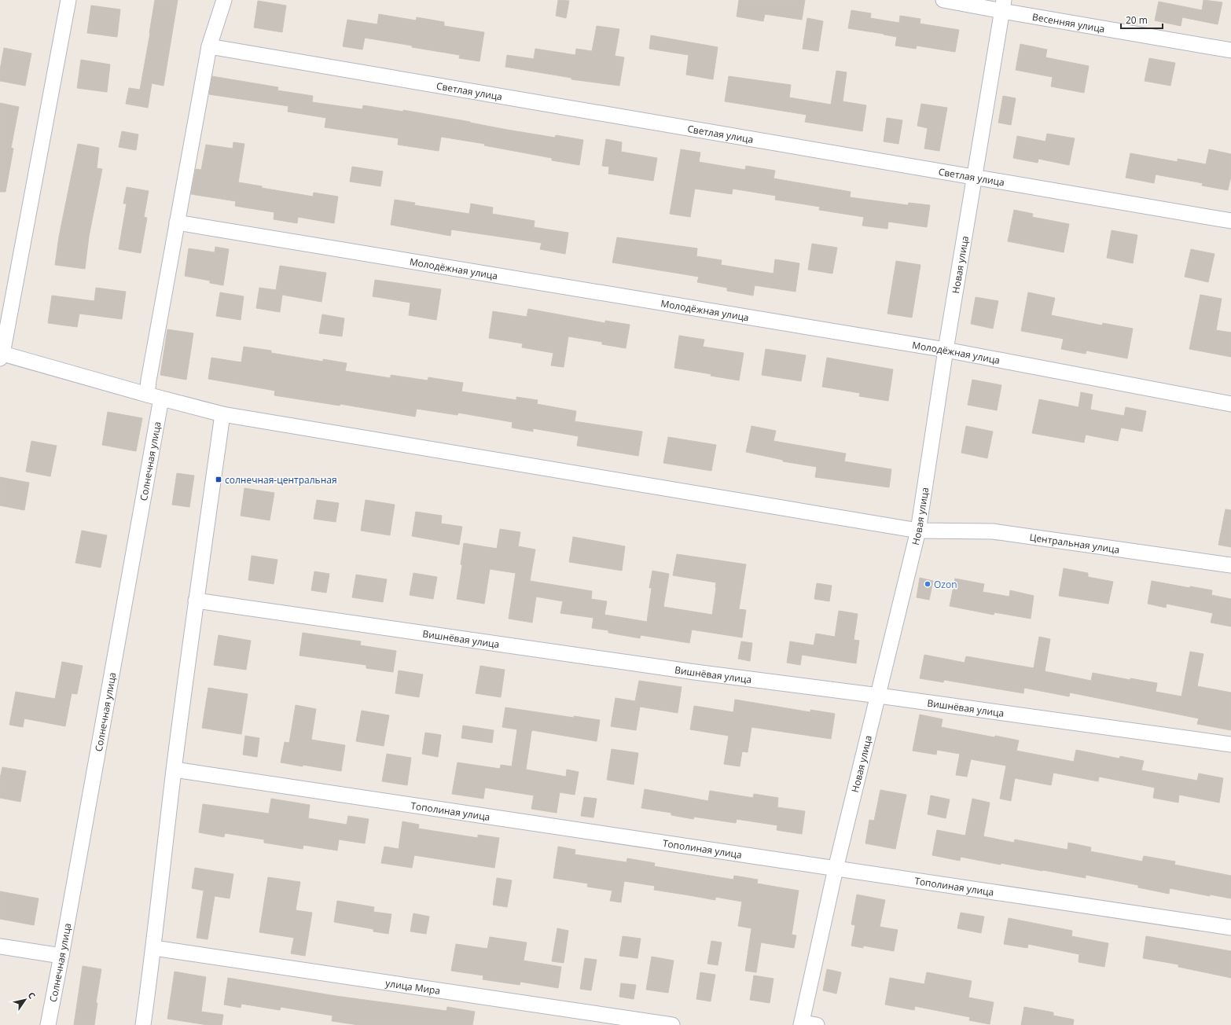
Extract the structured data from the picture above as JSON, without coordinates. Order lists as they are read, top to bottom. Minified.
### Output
{"streets":{"street":["Весенняя улица","Светлая улица","Новая улица","Молодёжная улица","Солнечная улица","Центральная улица","Вишнёвая улица","Тополиная улица","улица Мира"]},"crossings":[["Весенняя улица","Новая улица"],["Светлая улица","Новая улица"],["Светлая улица","Солнечная улица"],["Новая улица","Молодёжная улица"],["Новая улица","Центральная улица"],["Новая улица","Вишнёвая улица"],["Новая улица","Тополиная улица"],["Молодёжная улица","Солнечная улица"],["Солнечная улица","Центральная улица"]],"places":{"transit":["солнечная-центральная"],"other":["Ozon"]},"scale_bar":"20 m","north":"top right"}
